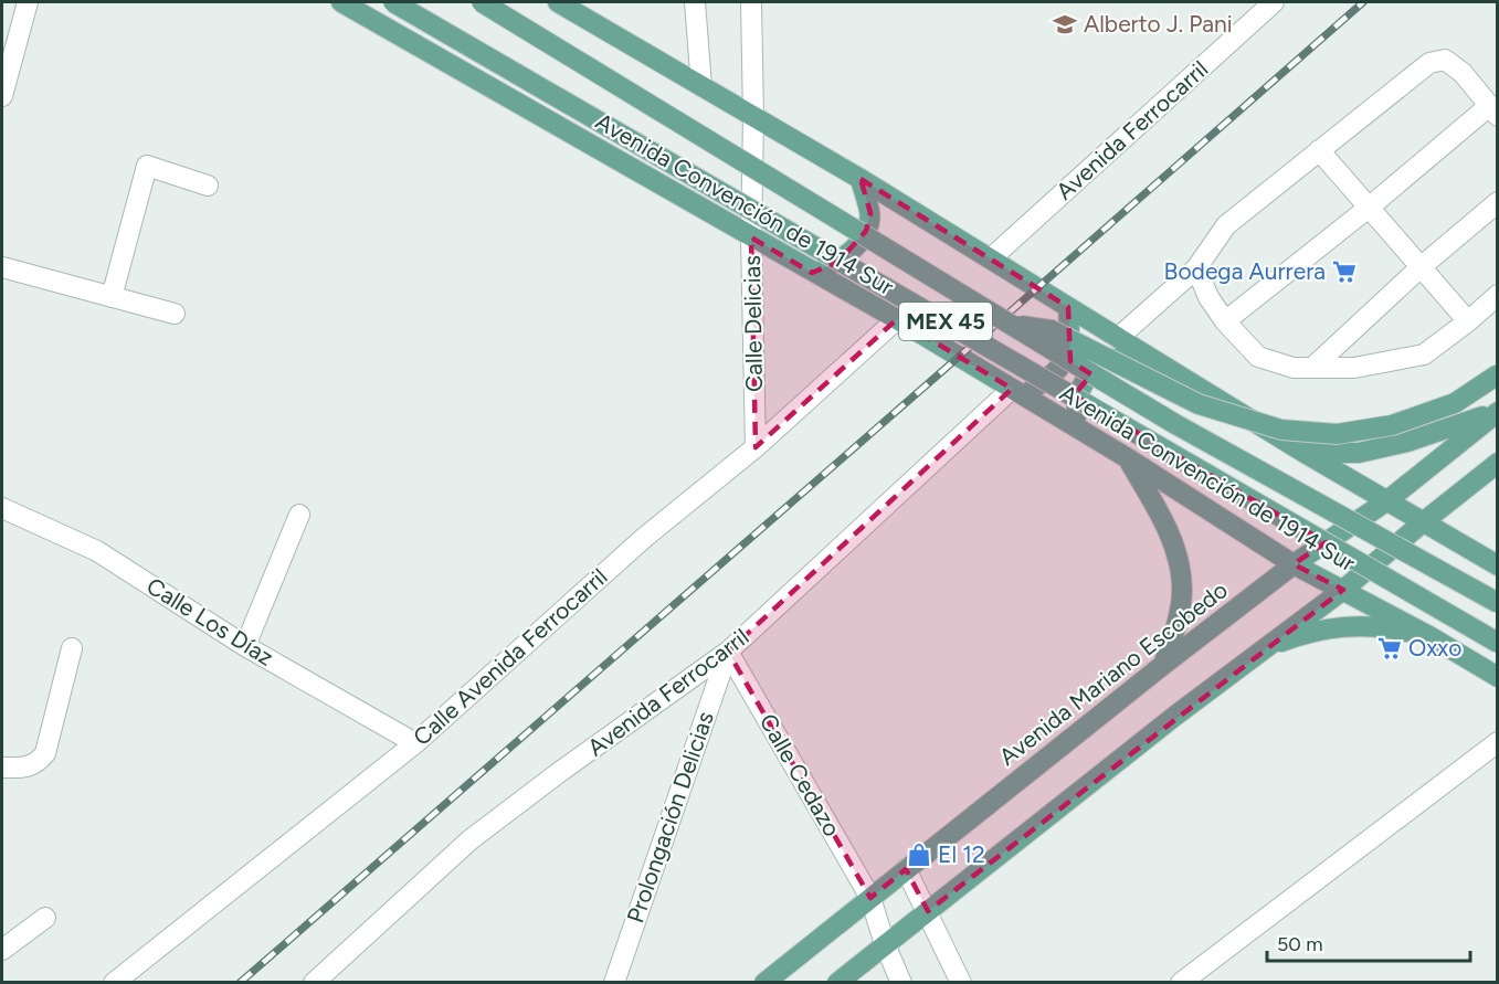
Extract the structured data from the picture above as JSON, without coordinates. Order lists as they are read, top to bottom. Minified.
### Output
{"streets":{"main road":["Avenida Convención de 1914 Sur","MEX 45","Avenida Mariano Escobedo"],"street":["Avenida Ferrocarril","Calle Delicias","Calle Los Díaz","Calle Avenida Ferrocarril","Calle Cedazo","Prolongación Delicias"]},"crossings":[["Avenida Ferrocarril","Avenida Convención de 1914 Sur"],["Avenida Ferrocarril","Calle Cedazo"],["Avenida Ferrocarril","Prolongación Delicias"],["Avenida Convención de 1914 Sur","Calle Delicias"],["Avenida Convención de 1914 Sur","Calle Avenida Ferrocarril"],["Avenida Convención de 1914 Sur","Avenida Mariano Escobedo"],["Calle Delicias","Calle Avenida Ferrocarril"],["Calle Los Díaz","Calle Avenida Ferrocarril"],["Avenida Mariano Escobedo","Calle Cedazo"],["Calle Cedazo","Prolongación Delicias"]],"places":{"school or university":["Alberto J. Pani"],"supermarket":["Bodega Aurrera","Oxxo"],"shop":["El 12"]},"scale_bar":"50 m"}
